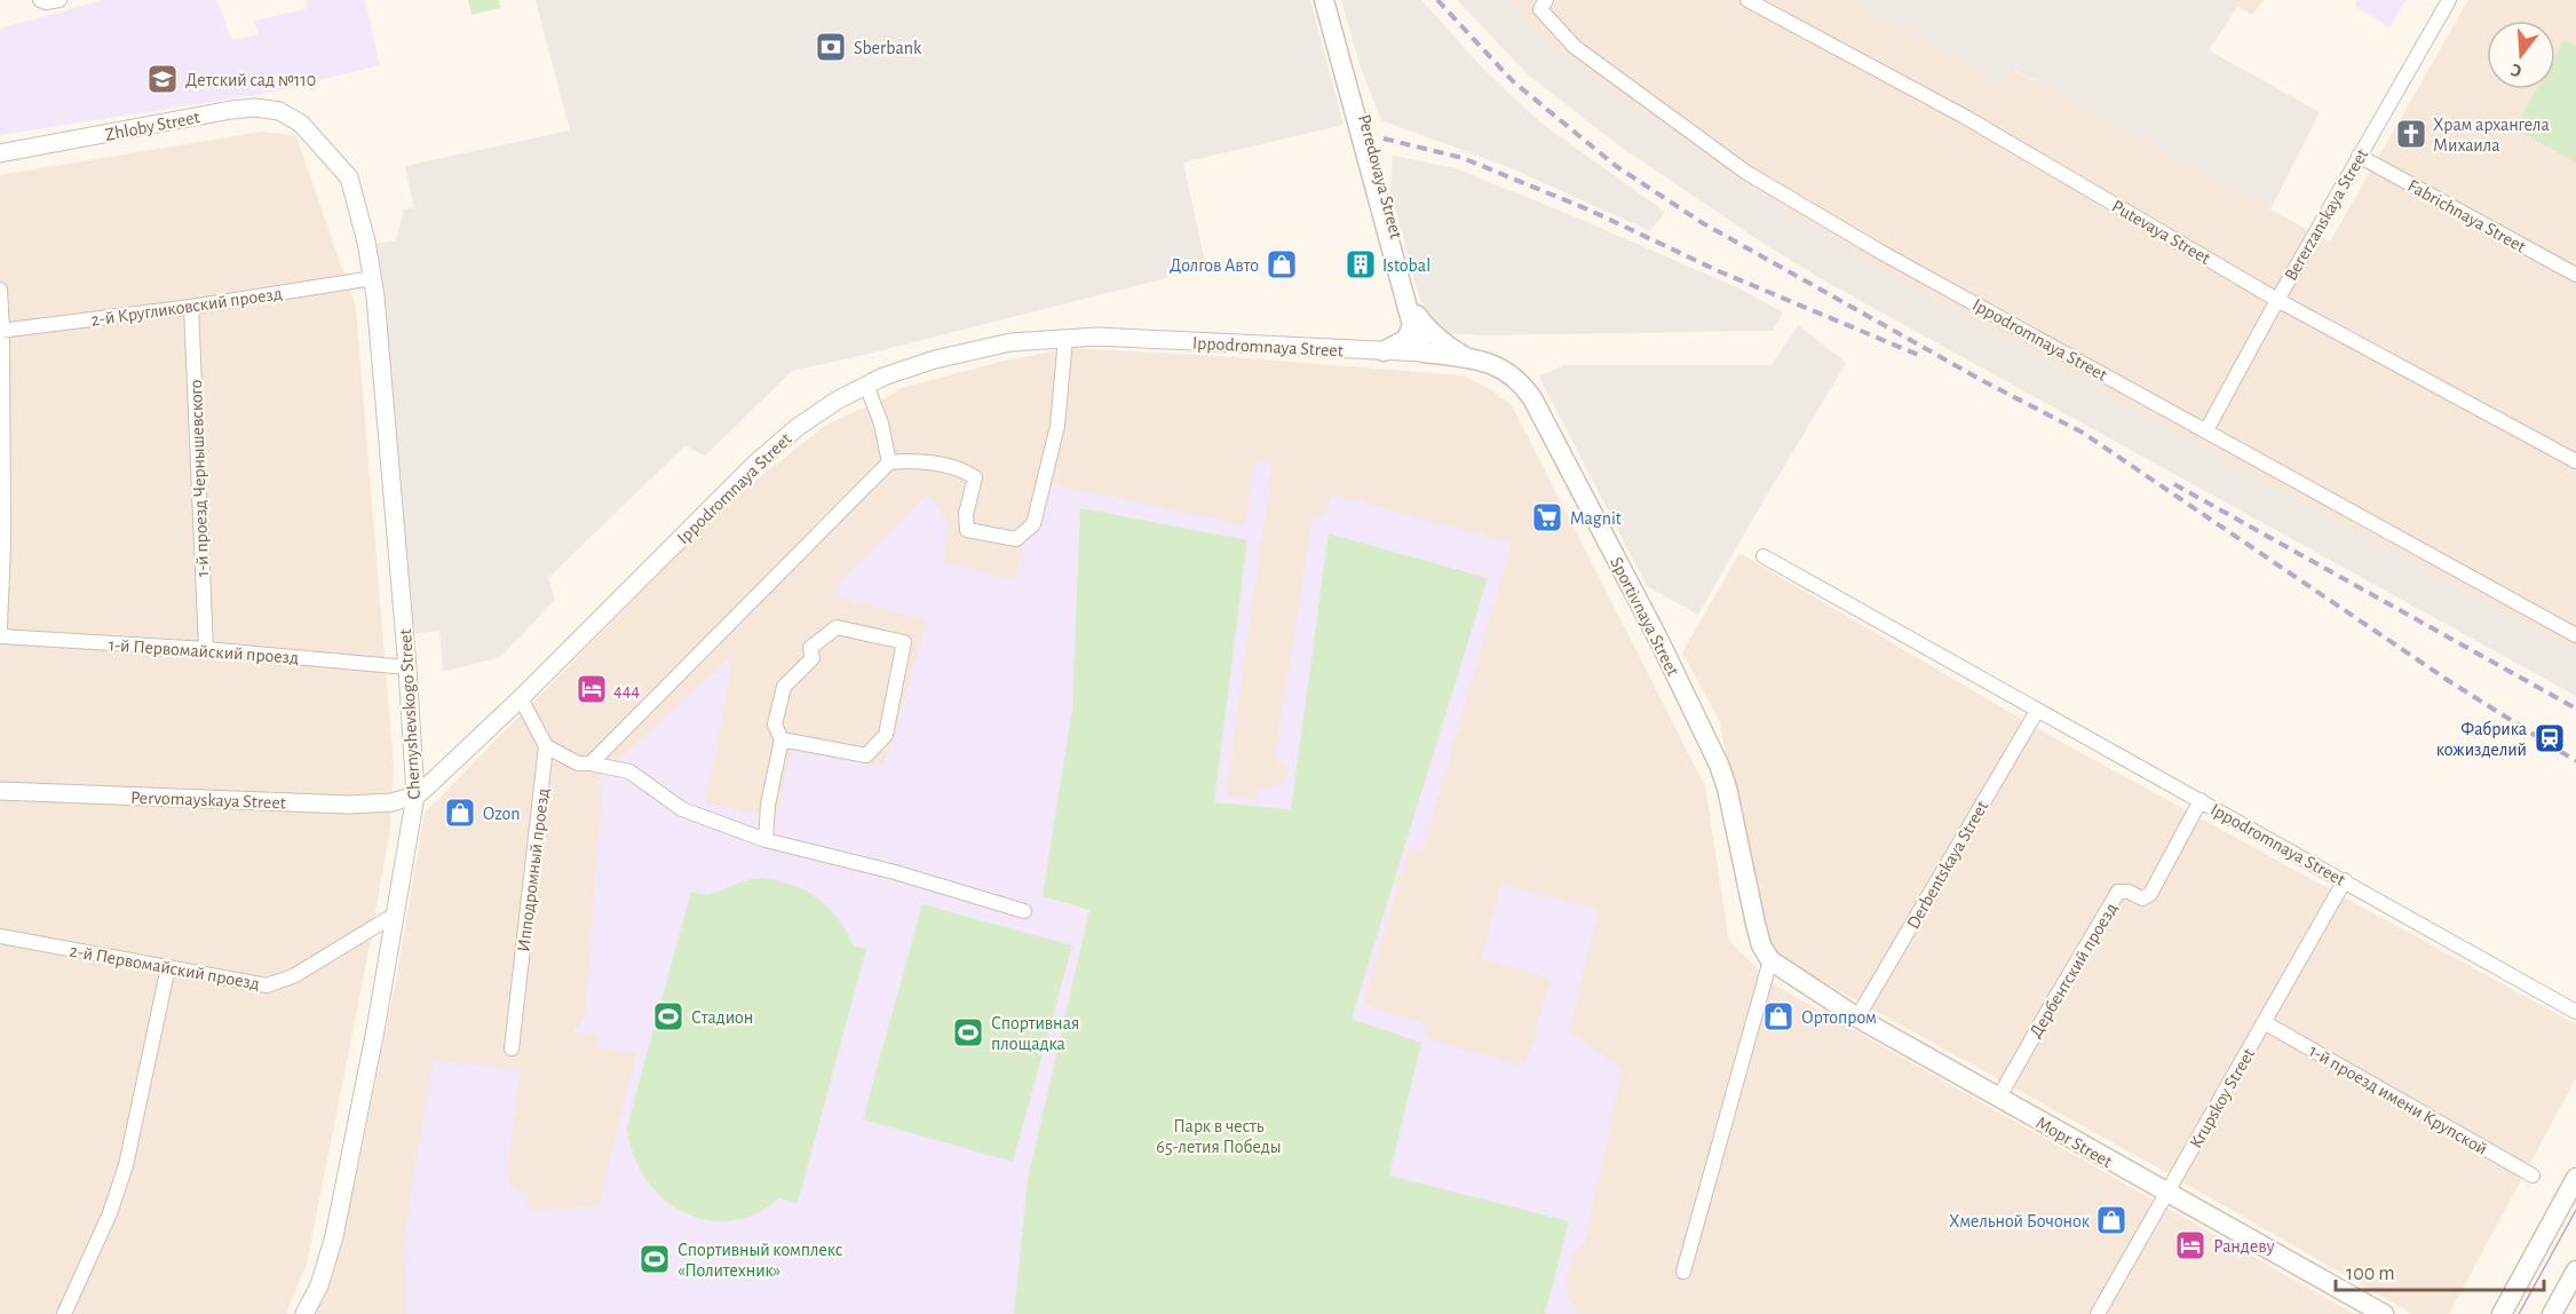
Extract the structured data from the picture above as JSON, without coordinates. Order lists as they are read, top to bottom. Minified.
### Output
{"streets":{"main road":["Peredovaya Street","Sportivnaya Street","Mopr Street"],"street":["Zhloby Street","Bererzanskaya Street","Fabrichnaya Street","Putevaya Street","2-й Кругликовский проезд","Ippodromnaya Street","1-й проезд Чернышевского","1-й Первомайский проезд","Chernyshevskogo Street","Pervomayskaya Street","Derbentskaya Street","Ипподромный проезд","2-й Первомайский проезд","Дербентский проезд","Krupskoy Street","1-й проезд имени Крупской"]},"crossings":[["Zhloby Street","Chernyshevskogo Street"],["Peredovaya Street","Ippodromnaya Street"],["Peredovaya Street","Sportivnaya Street"],["Bererzanskaya Street","Fabrichnaya Street"],["Bererzanskaya Street","Putevaya Street"],["Bererzanskaya Street","Ippodromnaya Street"],["2-й Кругликовский проезд","1-й проезд Чернышевского"],["2-й Кругликовский проезд","Chernyshevskogo Street"],["Ippodromnaya Street","Sportivnaya Street"],["Ippodromnaya Street","Chernyshevskogo Street"],["Ippodromnaya Street","Pervomayskaya Street"],["Ippodromnaya Street","Derbentskaya Street"],["Ippodromnaya Street","Дербентский проезд"],["Ippodromnaya Street","Krupskoy Street"],["1-й проезд Чернышевского","1-й Первомайский проезд"],["Sportivnaya Street","Mopr Street"],["1-й Первомайский проезд","Chernyshevskogo Street"],["Chernyshevskogo Street","Pervomayskaya Street"],["Chernyshevskogo Street","2-й Первомайский проезд"],["Derbentskaya Street","Mopr Street"],["Дербентский проезд","Mopr Street"],["Krupskoy Street","1-й проезд имени Крупской"],["Krupskoy Street","Mopr Street"]],"parks":["Парк в честь 65-летия Победы"],"places":{"bank":["Sberbank"],"school or university":["Детский сад №110"],"church":["Храм архангела Михаила"],"shop":["Долгов Авто","Ozon","Ортопром","Хмельной Бочонок"],"building":["Istobal"],"supermarket":["Magnit"],"hotel":["444","Рандеву"],"station":["Фабрика кожизделий"],"sports":["Стадион","Спортивная площадка","Спортивный комплекс «Политехник»"]},"scale_bar":"100 m","north":"bottom"}
